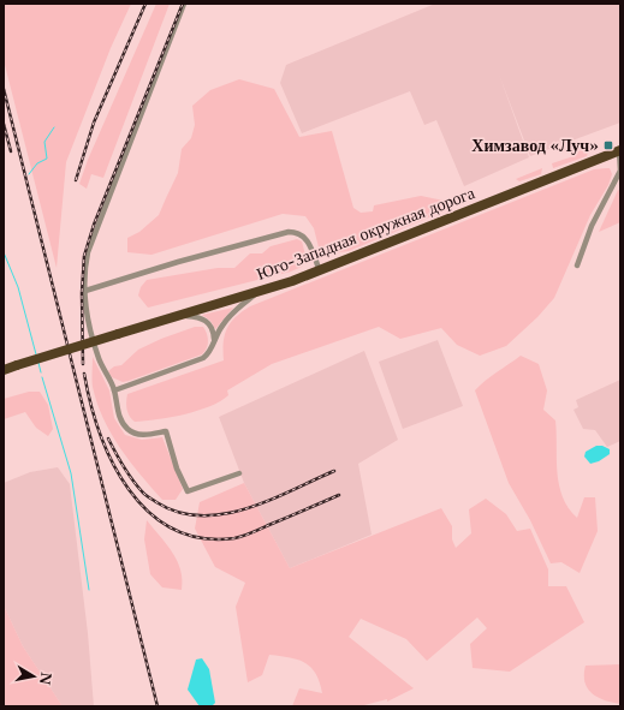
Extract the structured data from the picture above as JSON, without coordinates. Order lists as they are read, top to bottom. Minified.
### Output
{"streets":{"highway":["Юго-Западная окружная дорога"]},"places":{"transit":["Химзавод «Луч»"]},"north":"right"}
